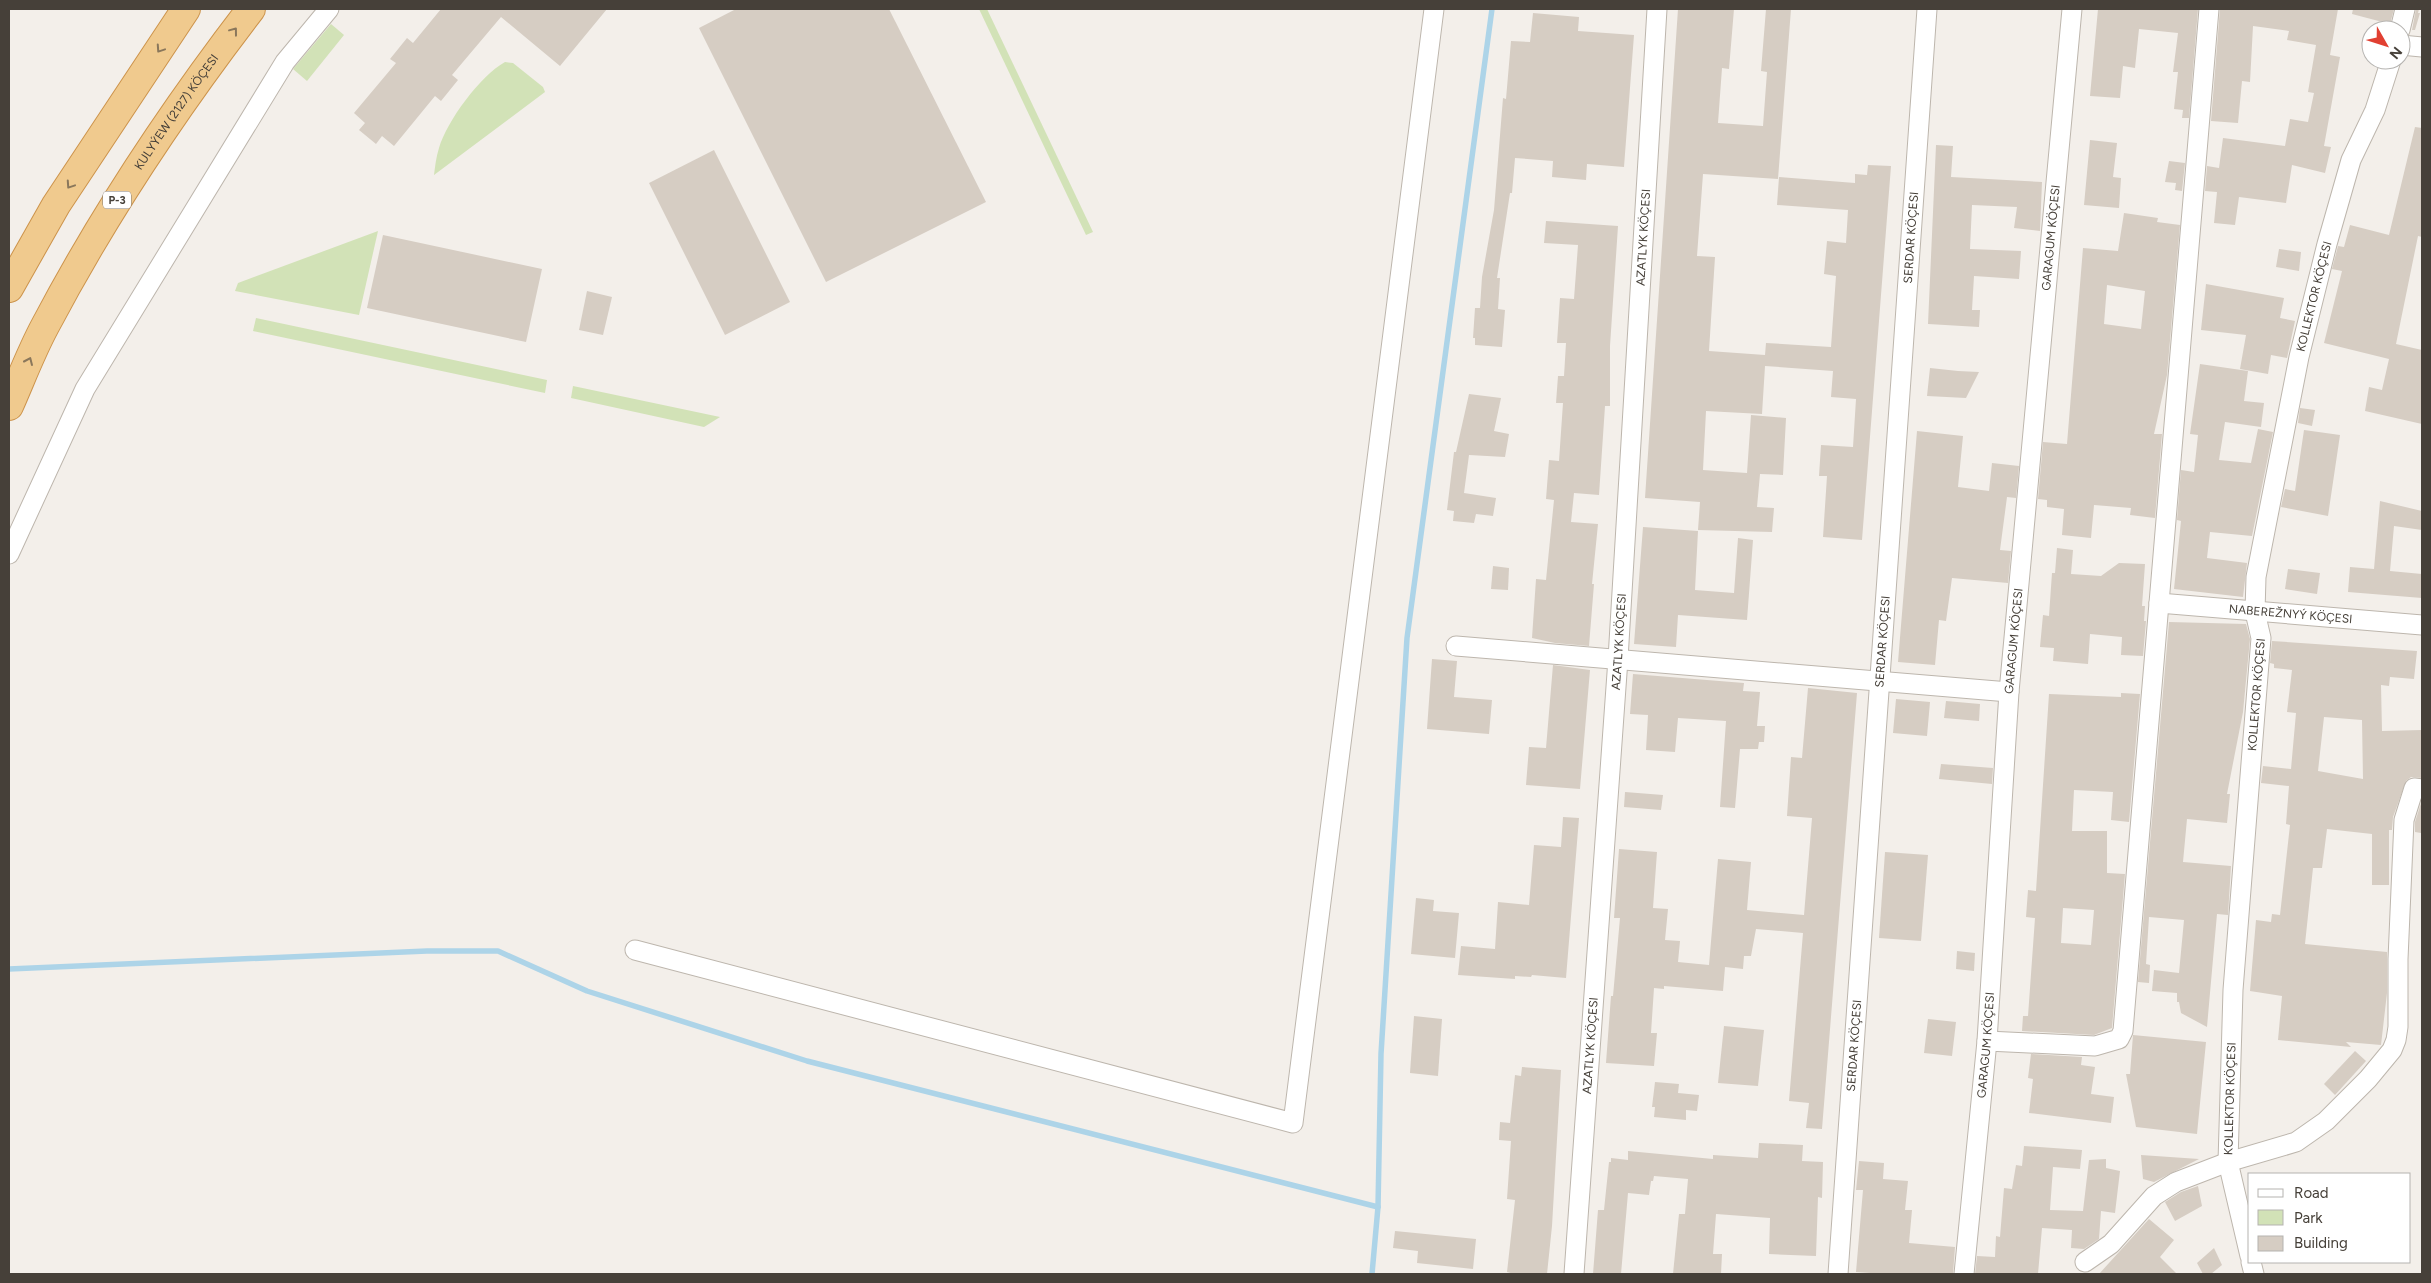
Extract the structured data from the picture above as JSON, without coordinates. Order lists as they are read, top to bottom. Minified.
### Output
{"streets":{"highway":["KULYÝEW (2127) KÖÇESI","P-3"],"street":["AZATLYK KÖÇESI","SERDAR KÖÇESI","GARAGUM KÖÇESI","KOLLEKTOR KÖÇESI","NABEREŽNYÝ KÖÇESI"]},"crossings":[["KOLLEKTOR KÖÇESI","NABEREŽNYÝ KÖÇESI"]],"legend":["Road","Park","Building"],"north":"bottom right"}
